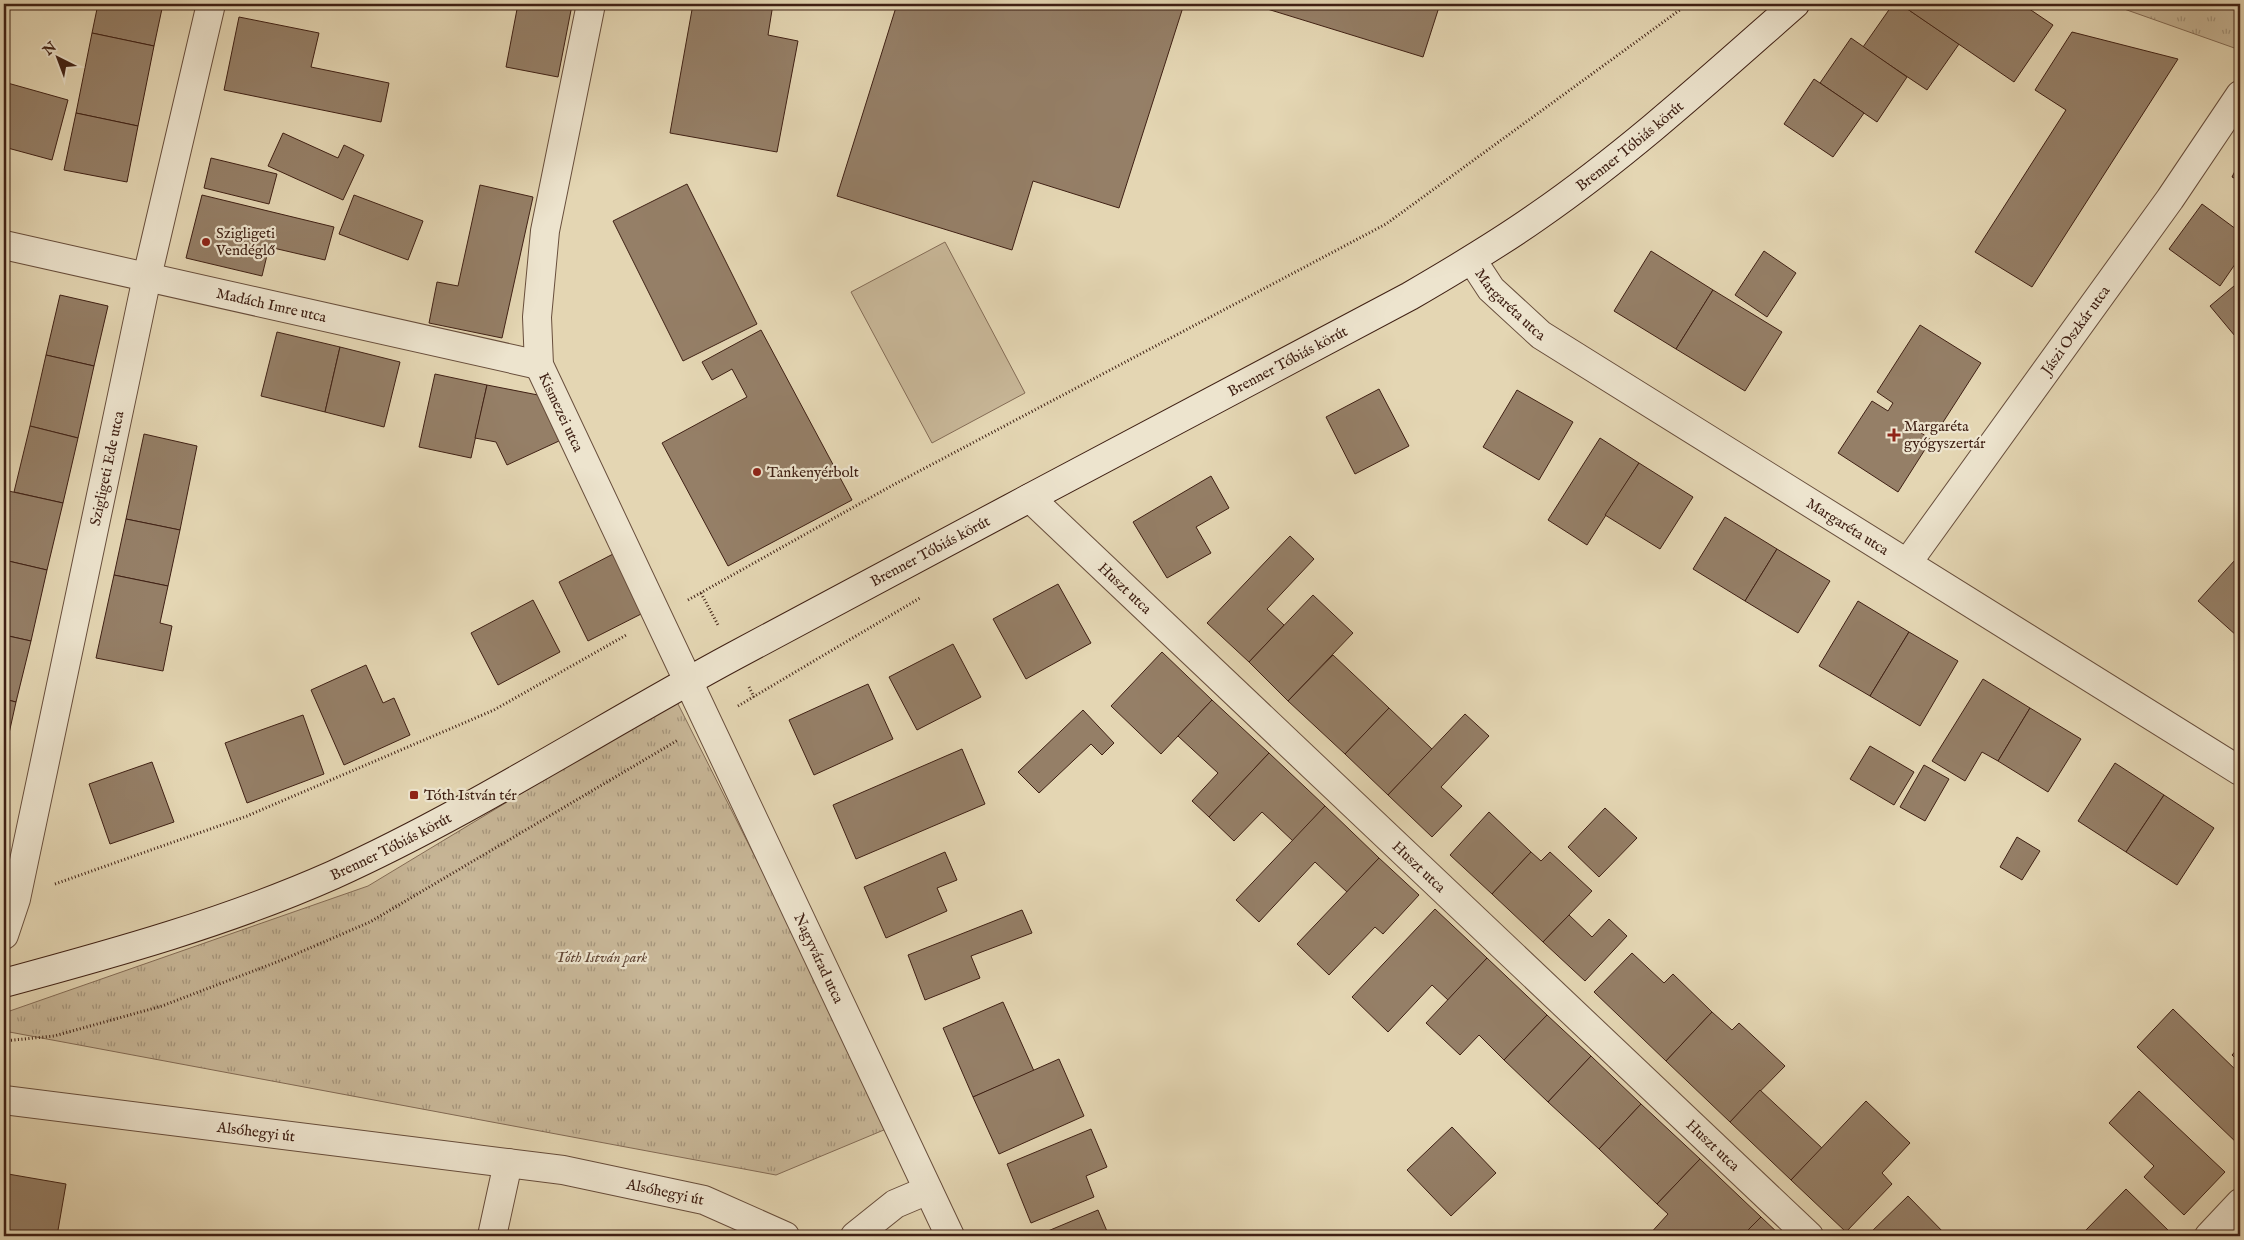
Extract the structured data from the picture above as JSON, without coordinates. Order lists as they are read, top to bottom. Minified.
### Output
{"streets":{"street":["Brenner Tóbiás körút","Margaréta utca","Madách Imre utca","Jászi Oszkár utca","Kismezei utca","Szigligeti Ede utca","Huszt utca","Nagyvárad utca","Alsóhegyi út"]},"crossings":[["Brenner Tóbiás körút","Margaréta utca"],["Brenner Tóbiás körút","Kismezei utca"],["Brenner Tóbiás körút","Huszt utca"],["Brenner Tóbiás körút","Nagyvárad utca"],["Margaréta utca","Jászi Oszkár utca"],["Madách Imre utca","Kismezei utca"],["Madách Imre utca","Szigligeti Ede utca"],["Kismezei utca","Nagyvárad utca"]],"parks":["Tóth István park"],"places":{"other":["Szigligeti Vendéglő","Tankenyérbolt"],"health":["Margaréta gyógyszertár"],"transit":["Tóth István tér"]},"north":"top left"}
